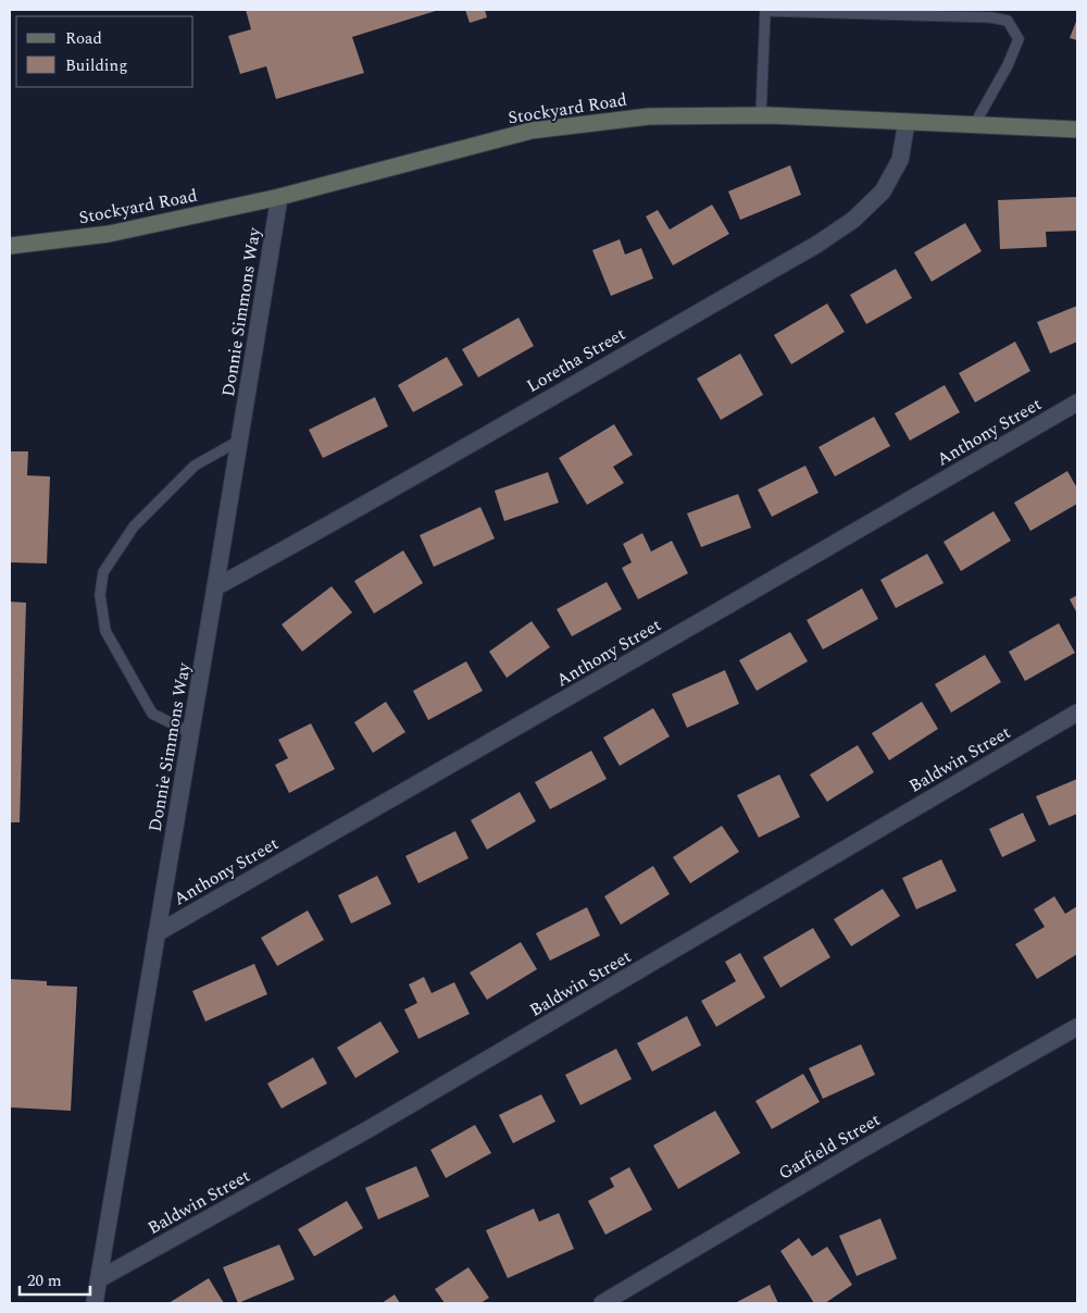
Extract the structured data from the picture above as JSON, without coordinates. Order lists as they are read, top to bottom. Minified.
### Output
{"streets":{"street":["Stockyard Road","Donnie Simmons Way","Loretha Street","Anthony Street","Baldwin Street","Garfield Street"]},"crossings":[["Stockyard Road","Donnie Simmons Way"],["Stockyard Road","Loretha Street"],["Donnie Simmons Way","Loretha Street"],["Donnie Simmons Way","Anthony Street"],["Donnie Simmons Way","Baldwin Street"]],"legend":["Road","Building"],"scale_bar":"20 m"}
